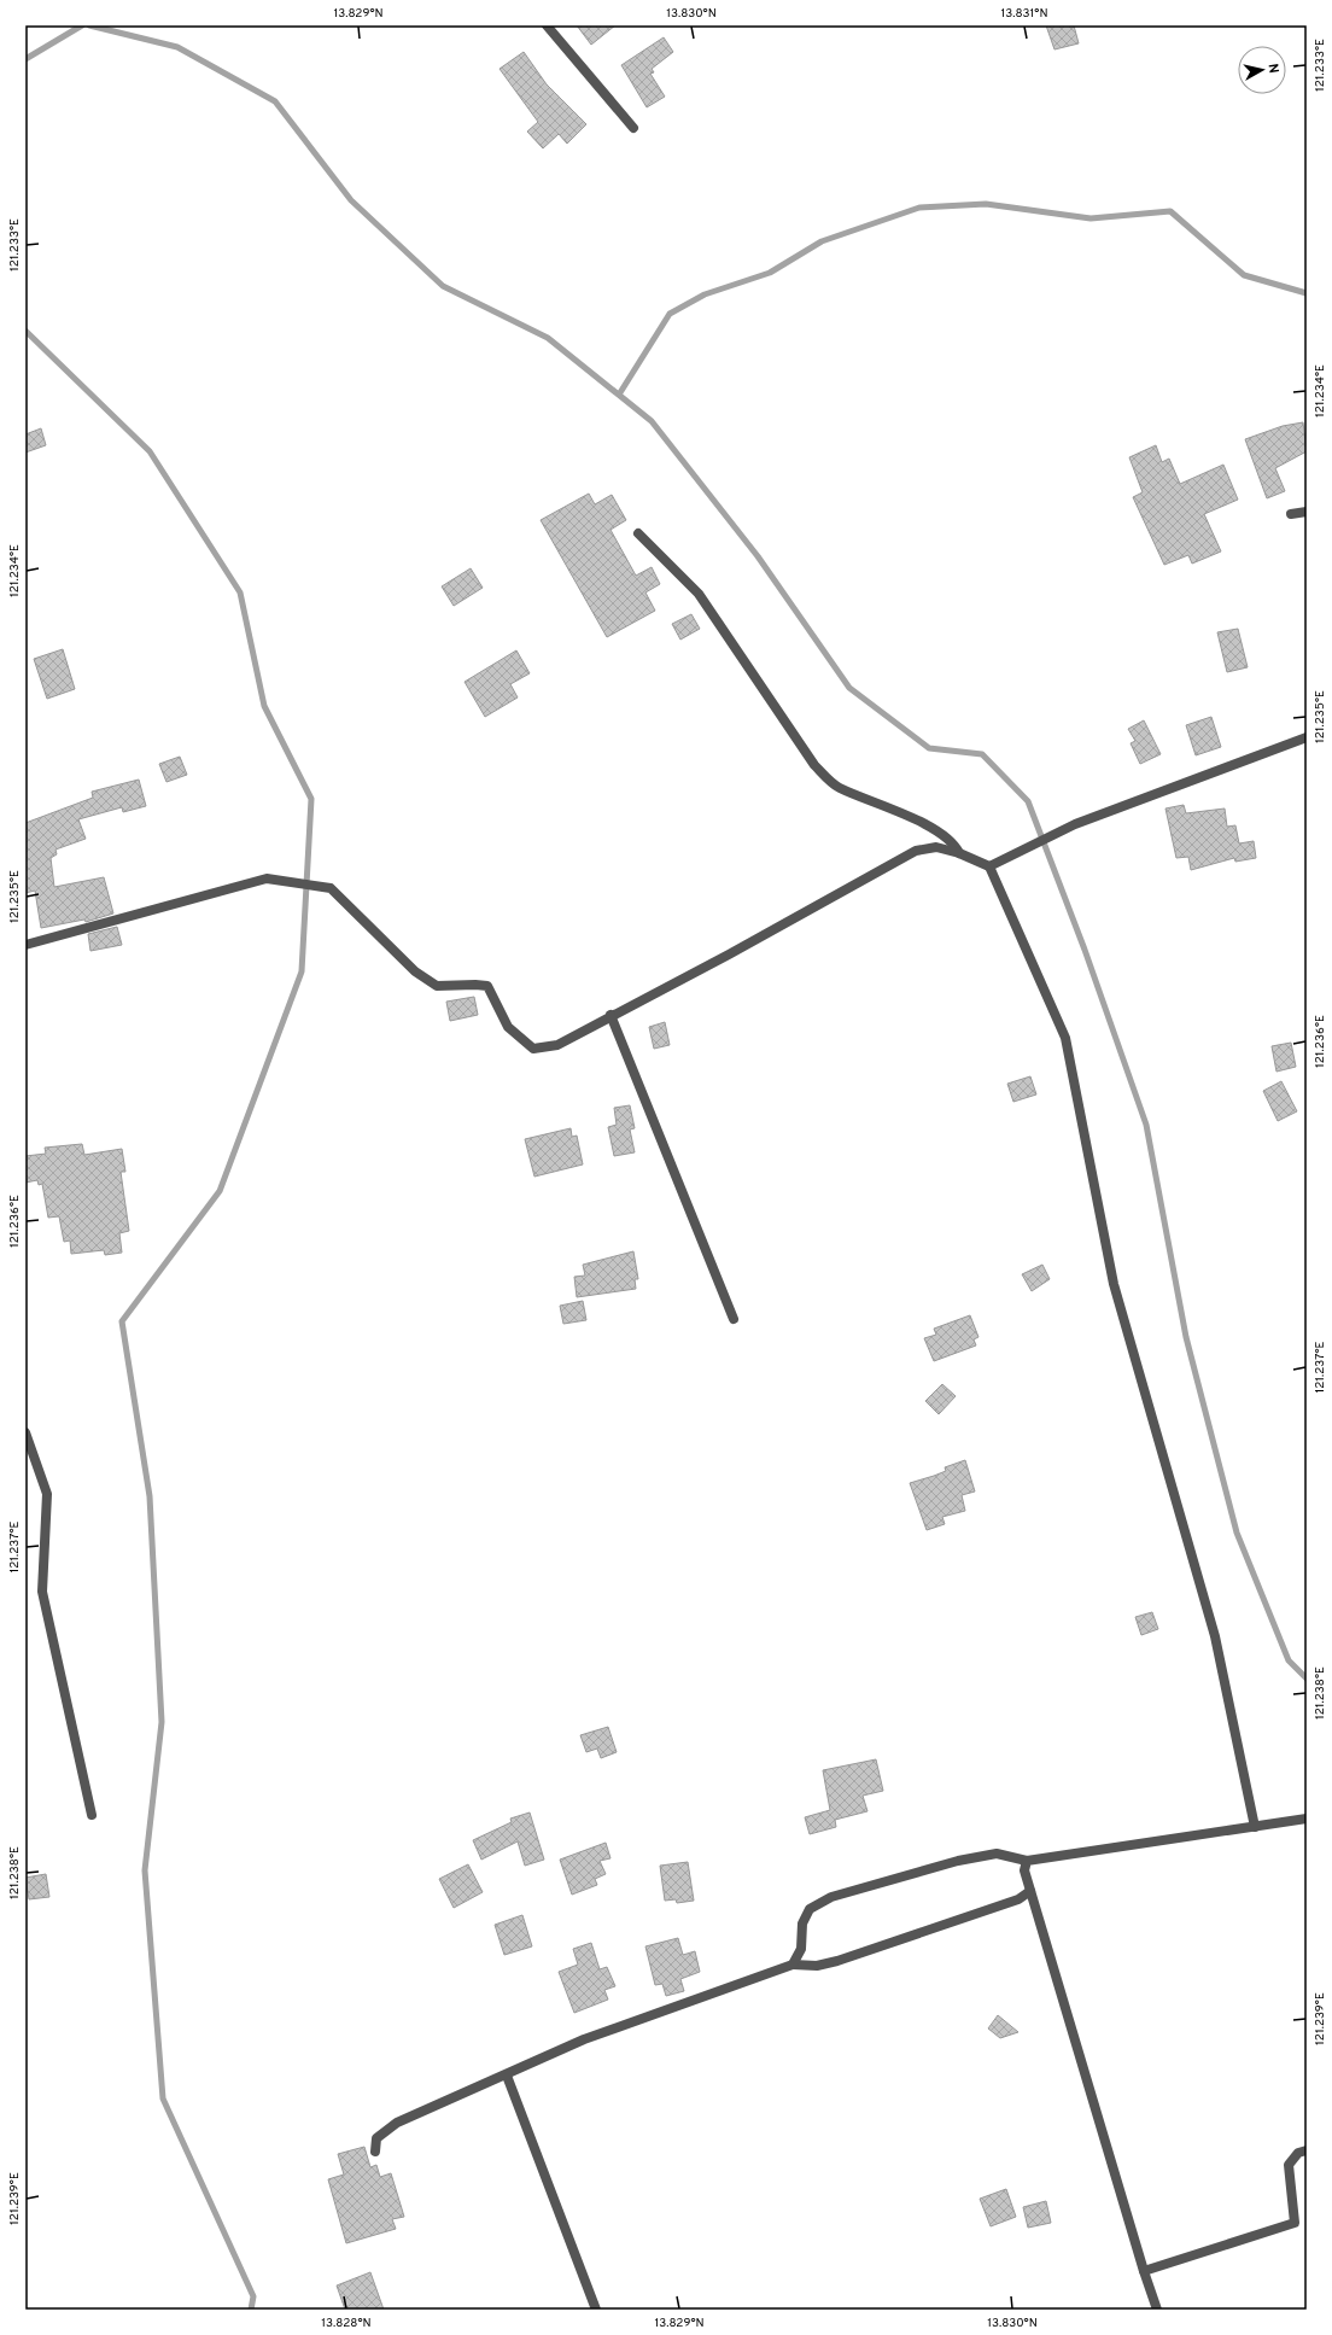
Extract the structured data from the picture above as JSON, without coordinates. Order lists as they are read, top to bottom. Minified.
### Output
{"north":"right","coordinates":["13.829°N","13.830°N","13.831°N","121.233°E","121.234°E","121.235°E","121.236°E","121.237°E","121.238°E","121.239°E","13.828°N"]}
